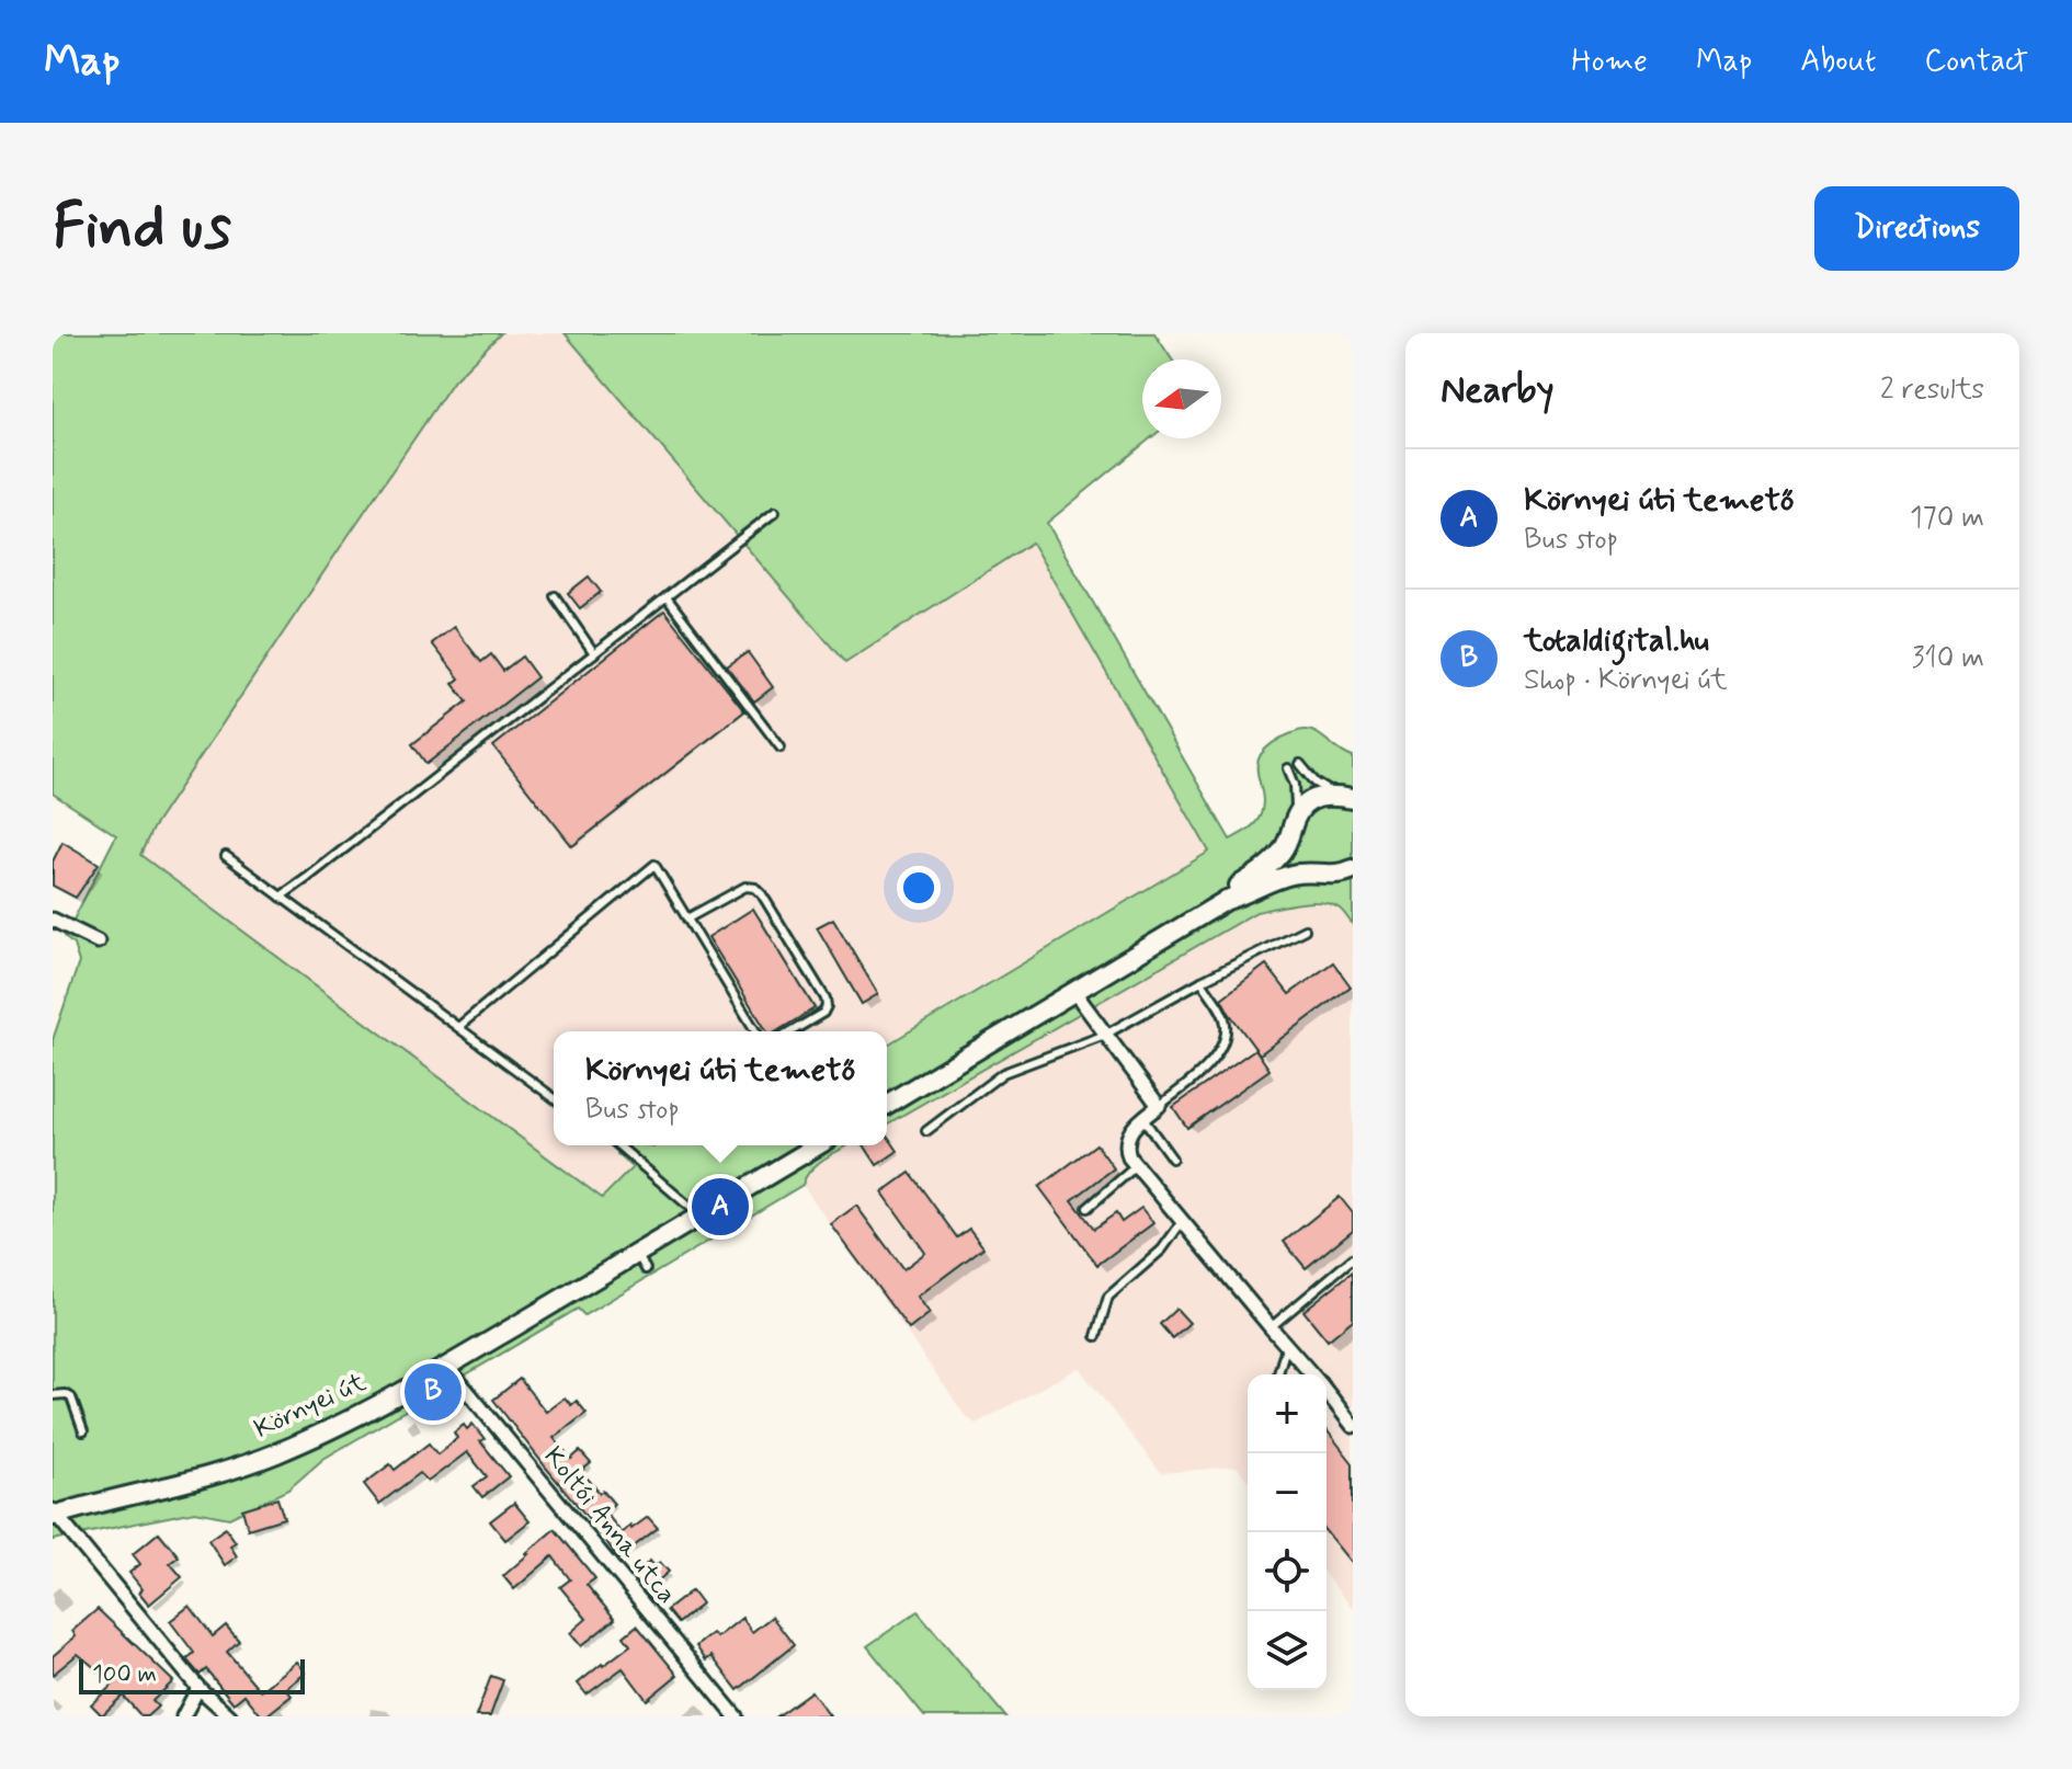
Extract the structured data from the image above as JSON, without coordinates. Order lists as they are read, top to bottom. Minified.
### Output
{"streets":{"main road":["Környei út"],"street":["Koltói Anna utca"]},"crossings":[["Környei út","Koltói Anna utca"]],"scale_bar":"100 m","north":"left","page":{"header":"Map","nav":["Home","Map","About","Contact"],"buttons":"Directions","title":"Find us","heading":["Nearby","2 results"],"list":[{"mark":"A","name":"Környei úti temető","note":"Bus stop","value":"170 m"},{"mark":"B","name":"totaldigital.hu","note":"Shop · Környei út","value":"310 m"}],"popup":["Környei úti temető","Bus stop"],"pins":["A","B"],"map_buttons":["+","−"],"scale":"100 m"}}
